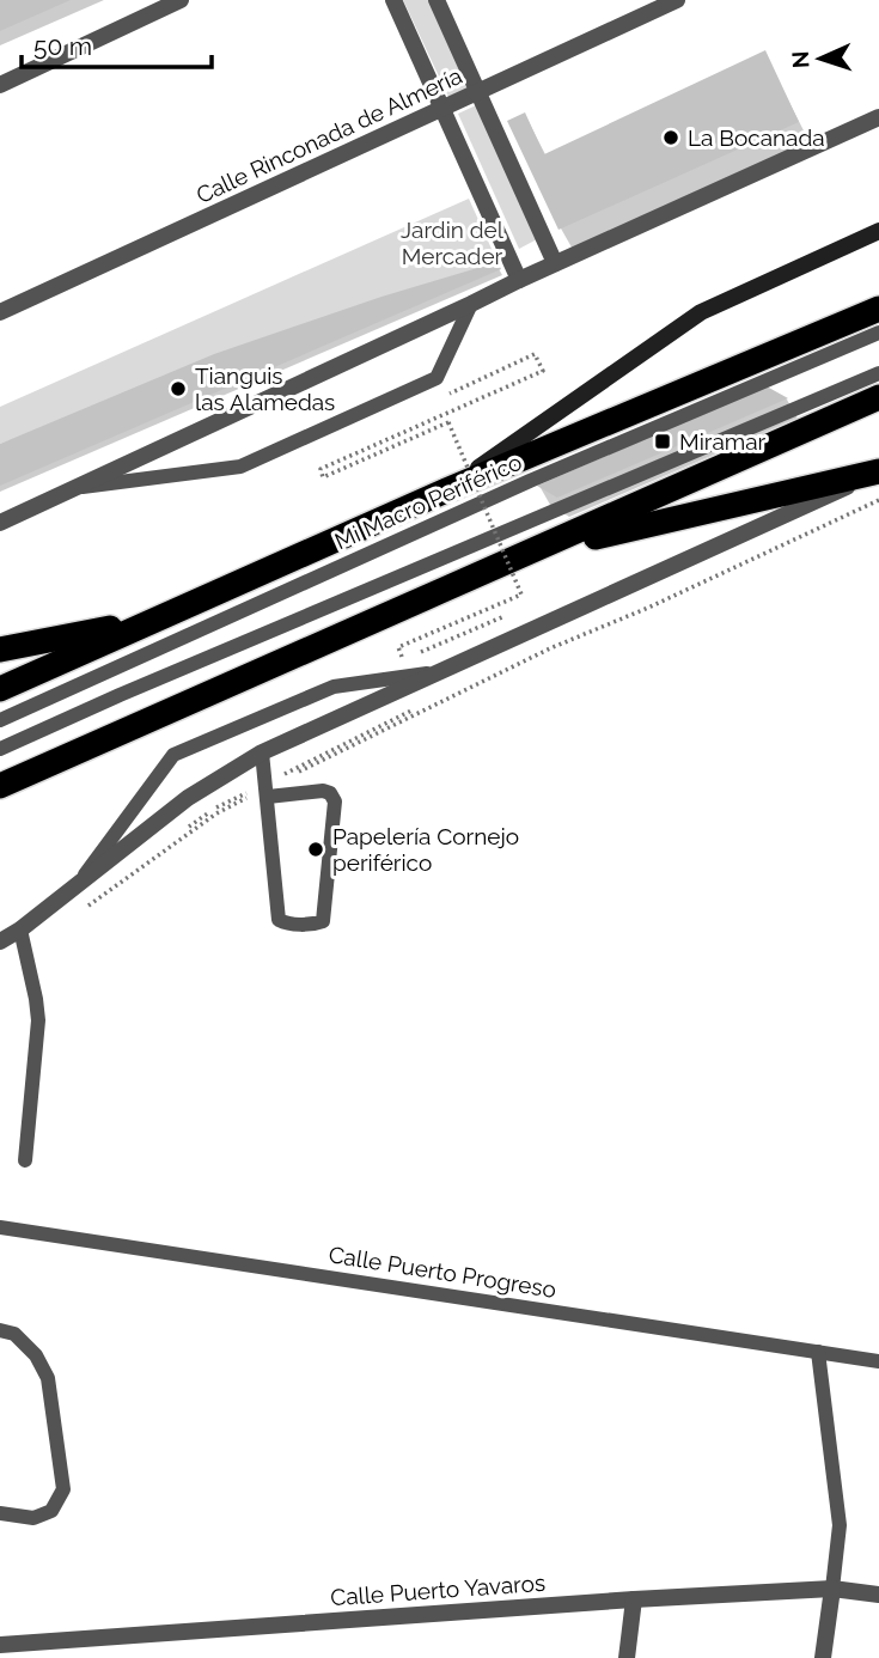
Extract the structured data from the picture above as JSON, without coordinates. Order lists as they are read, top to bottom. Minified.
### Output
{"streets":{"street":["Calle Rinconada de Almería","Calle Puerto Yavaros"],"lane":["Mi Macro Periférico","Calle Puerto Progreso"]},"parks":["Jardin del Mercader"],"places":{"other":["La Bocanada","Tianguis las Alamedas","Papelería Cornejo periférico"],"transit":["Miramar"]},"scale_bar":"50 m","north":"left"}
